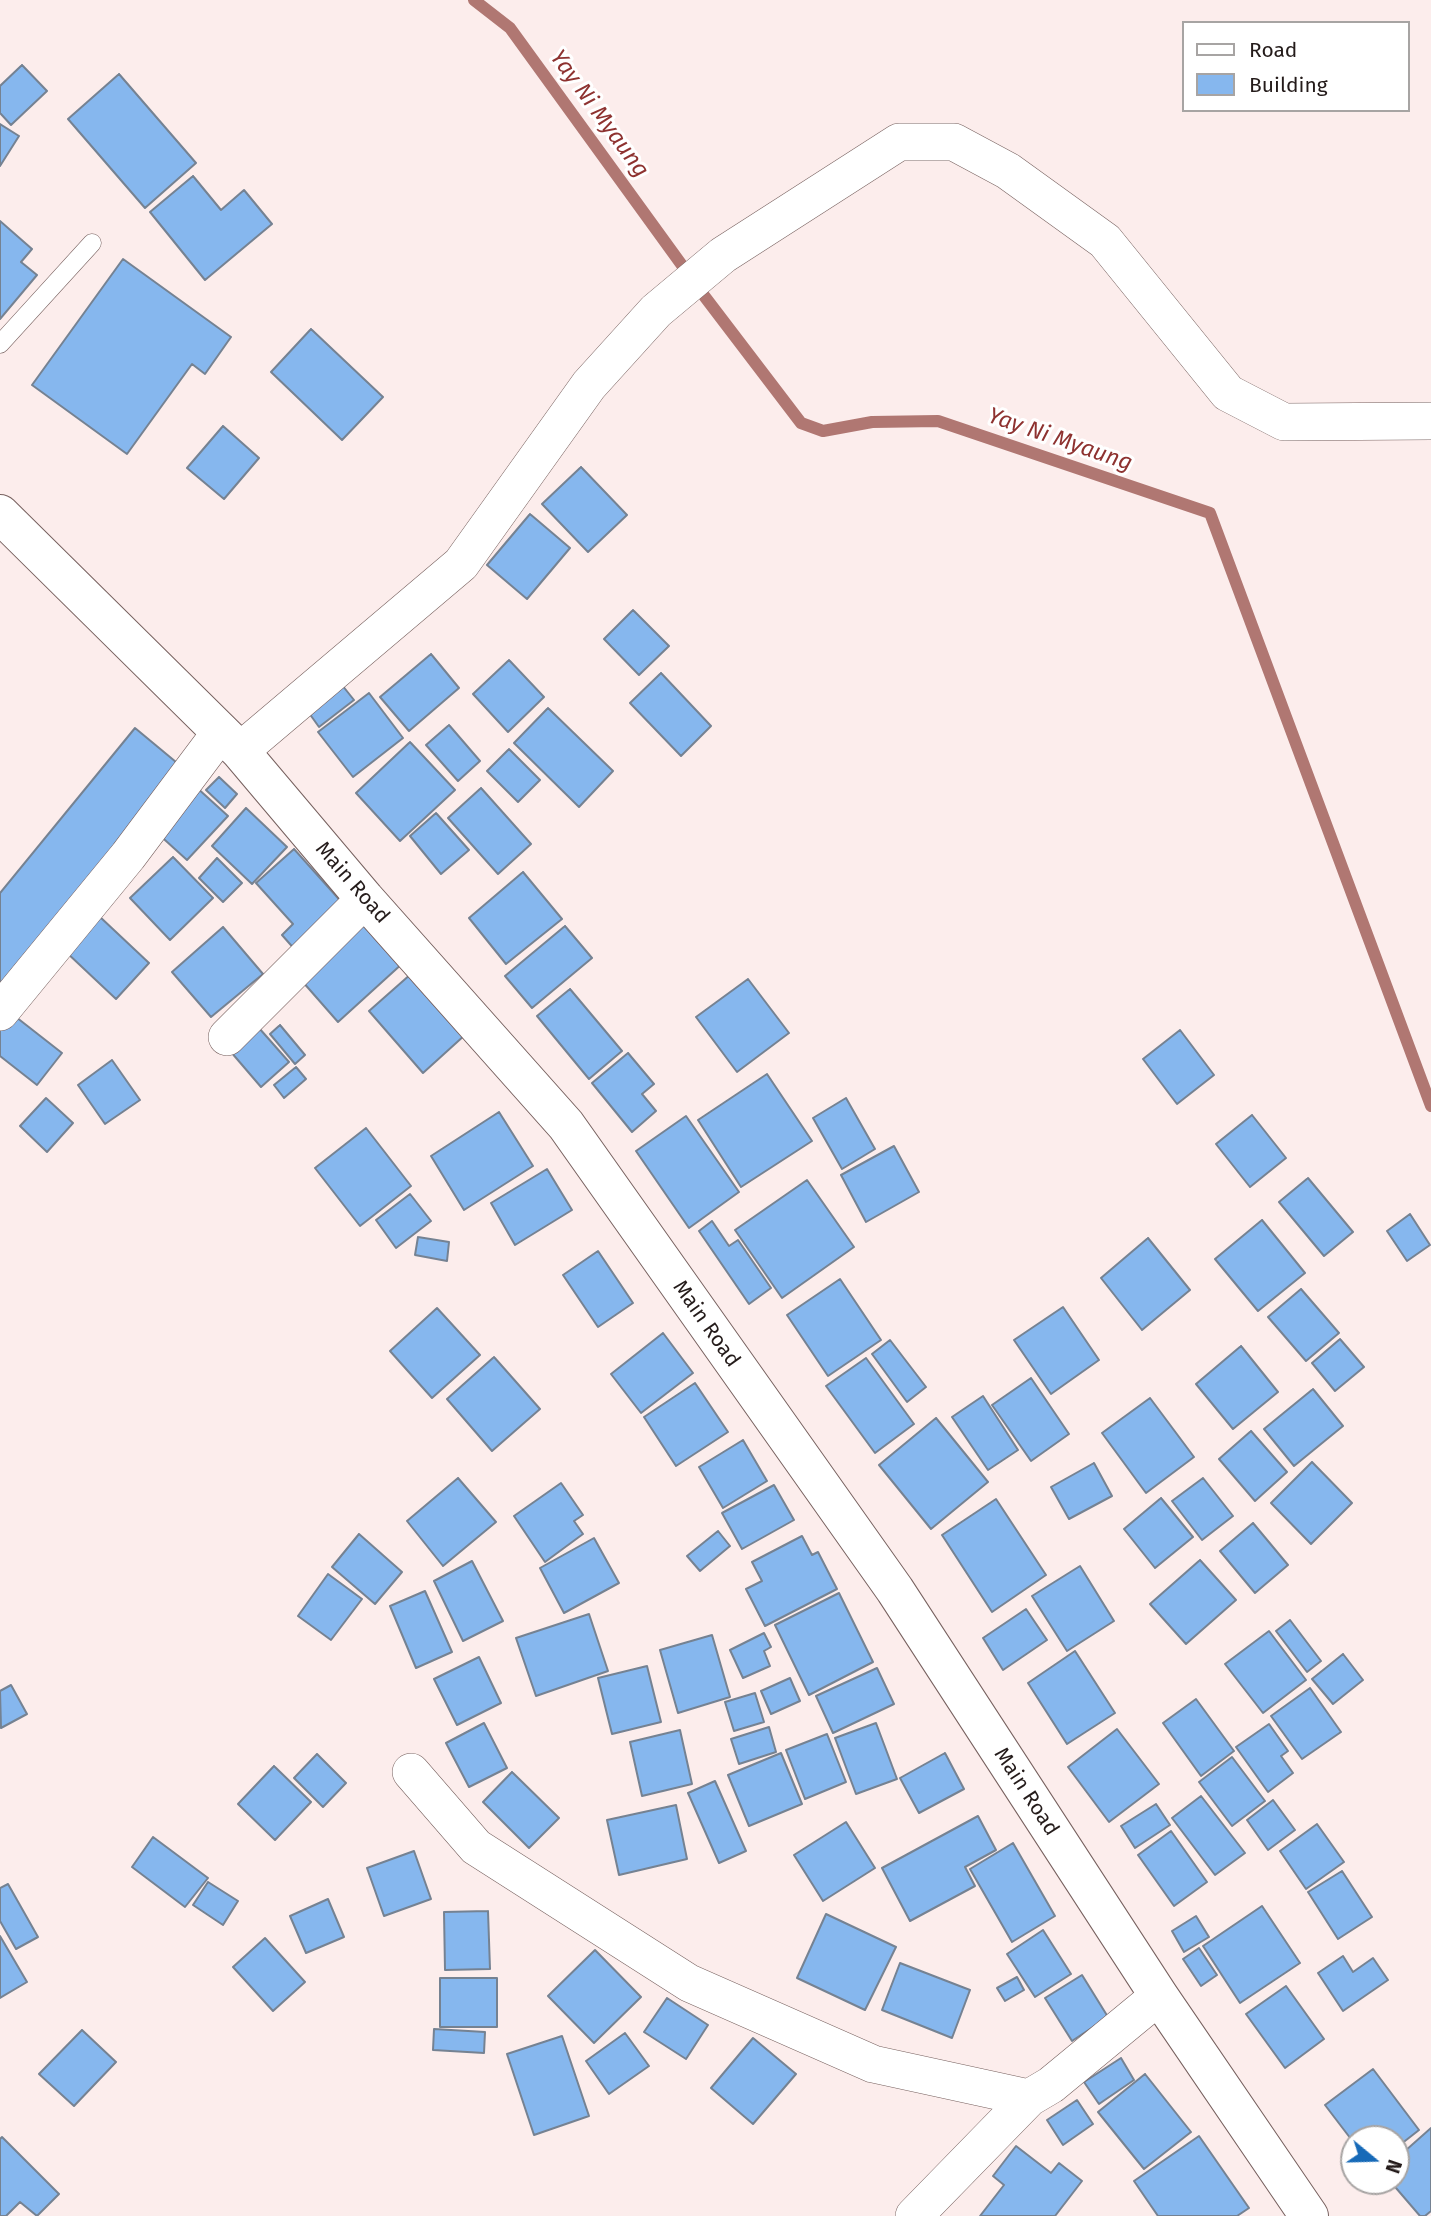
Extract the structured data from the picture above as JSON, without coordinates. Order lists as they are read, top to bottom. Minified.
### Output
{"streets":{"main road":["Main Road"]},"water":["Yay Ni Myaung"],"legend":["Road","Building"],"north":"right"}
